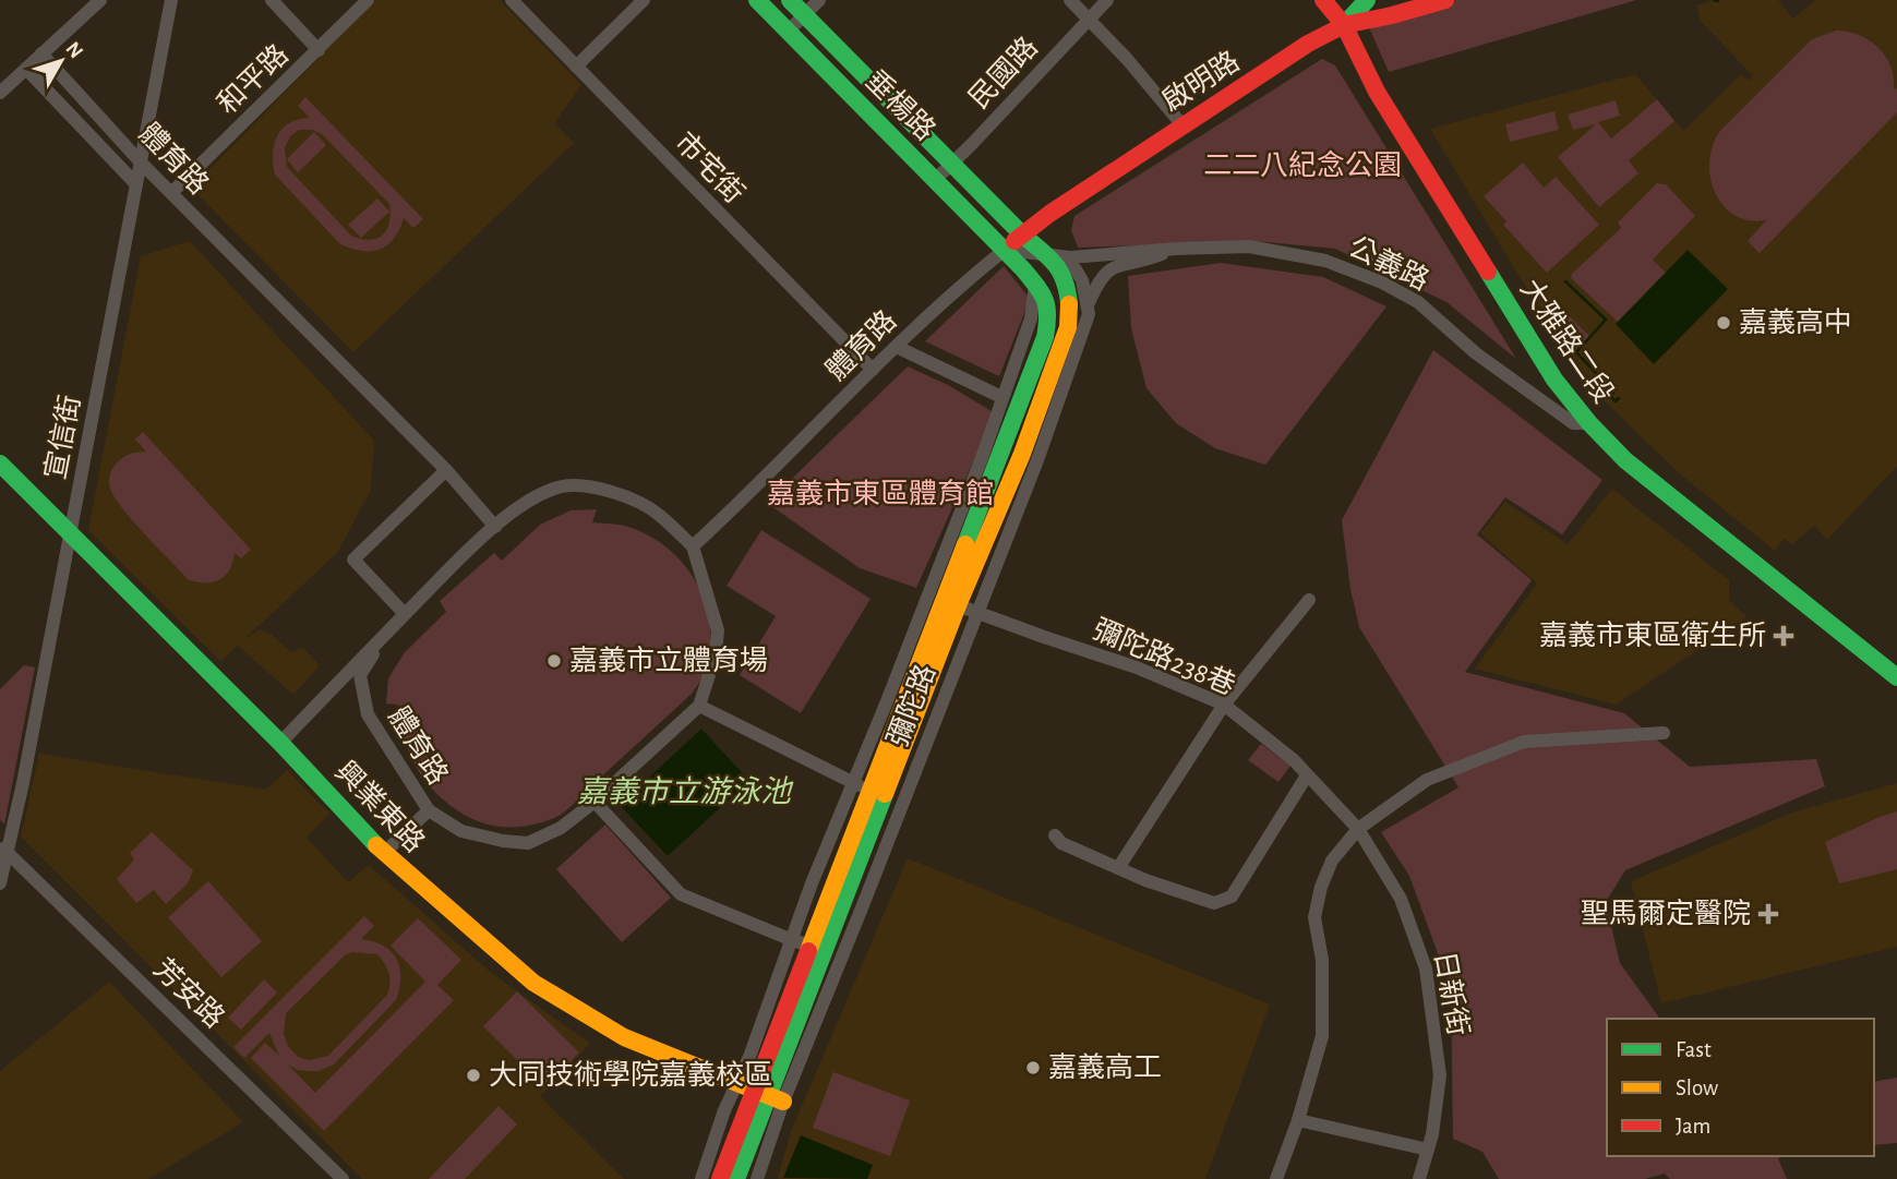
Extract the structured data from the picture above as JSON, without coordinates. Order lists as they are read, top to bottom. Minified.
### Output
{"streets":{"street":["民國路","和平路","啟明路","垂楊路","體育路","市宅街","公義路","大雅路二段","宣信街","彌陀路238巷","彌陀路","興業東路","芳安路","日新街"]},"crossings":[["民國路","垂楊路"],["和平路","體育路"],["啟明路","垂楊路"],["啟明路","體育路"],["啟明路","公義路"],["啟明路","大雅路二段"],["啟明路","彌陀路"],["垂楊路","體育路"],["垂楊路","公義路"],["垂楊路","彌陀路"],["體育路","市宅街"],["體育路","公義路"],["體育路","宣信街"],["體育路","彌陀路"],["體育路","興業東路"],["公義路","大雅路二段"],["公義路","彌陀路"],["宣信街","興業東路"],["宣信街","芳安路"],["彌陀路238巷","彌陀路"],["彌陀路238巷","日新街"],["彌陀路","興業東路"]],"water":["嘉義市立游泳池"],"parks":["二二八紀念公園","嘉義市東區體育館"],"places":{"other":["嘉義高中","嘉義市立體育場","嘉義高工","大同技術學院嘉義校區"],"health":["嘉義市東區衛生所","聖馬爾定醫院"]},"legend":["Fast","Slow","Jam"],"north":"top right"}
